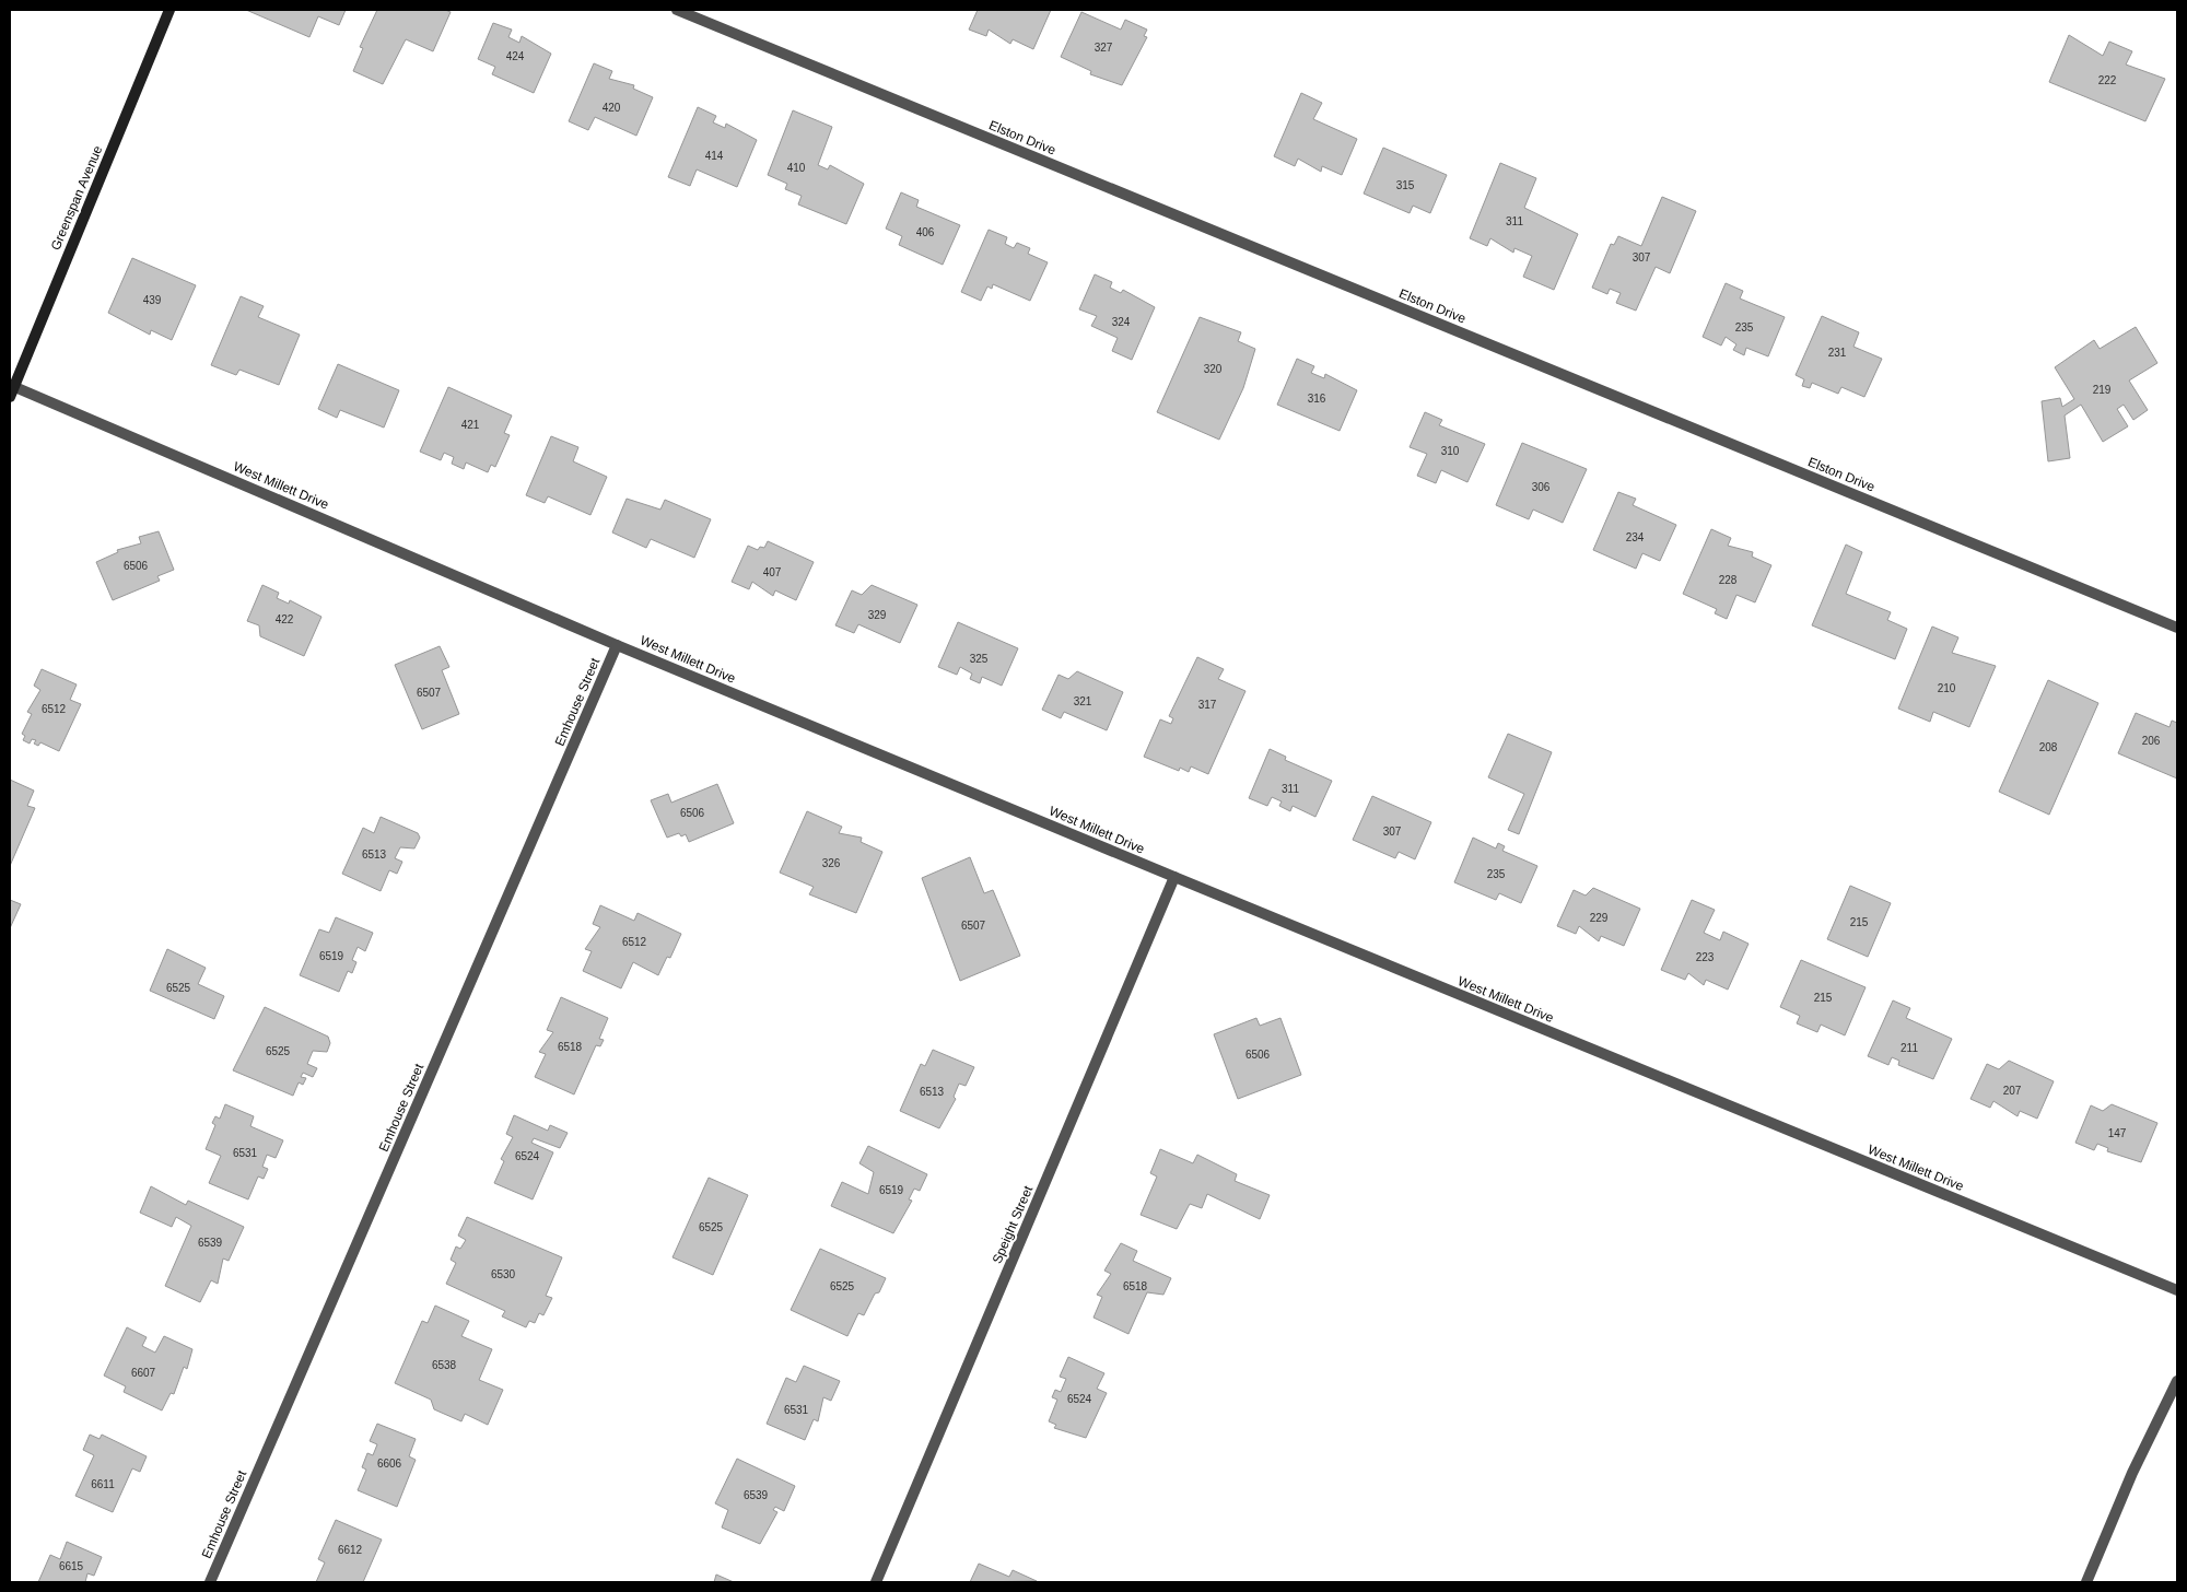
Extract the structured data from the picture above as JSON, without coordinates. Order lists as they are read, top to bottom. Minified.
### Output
{"streets":{"street":["Elston Drive","Greenspan Avenue","West Millett Drive","Emhouse Street","Speight Street"]},"crossings":[["Greenspan Avenue","West Millett Drive"],["West Millett Drive","Emhouse Street"],["West Millett Drive","Speight Street"]],"house_numbers":["327","424","222","420","414","410","315","311","406","307","439","324","235","231","320","219","316","421","310","306","234","6506","407","228","329","422","325","210","6507","321","317","6512","206","208","311","6506","307","6513","326","235","229","215","6507","6512","6519","223","6525","215","6518","211","6525","6506","207","6513","147","6531","6524","6519","6525","6539","6530","6525","6518","6538","6607","6524","6531","6606","6611","6539","6612","6615"]}
